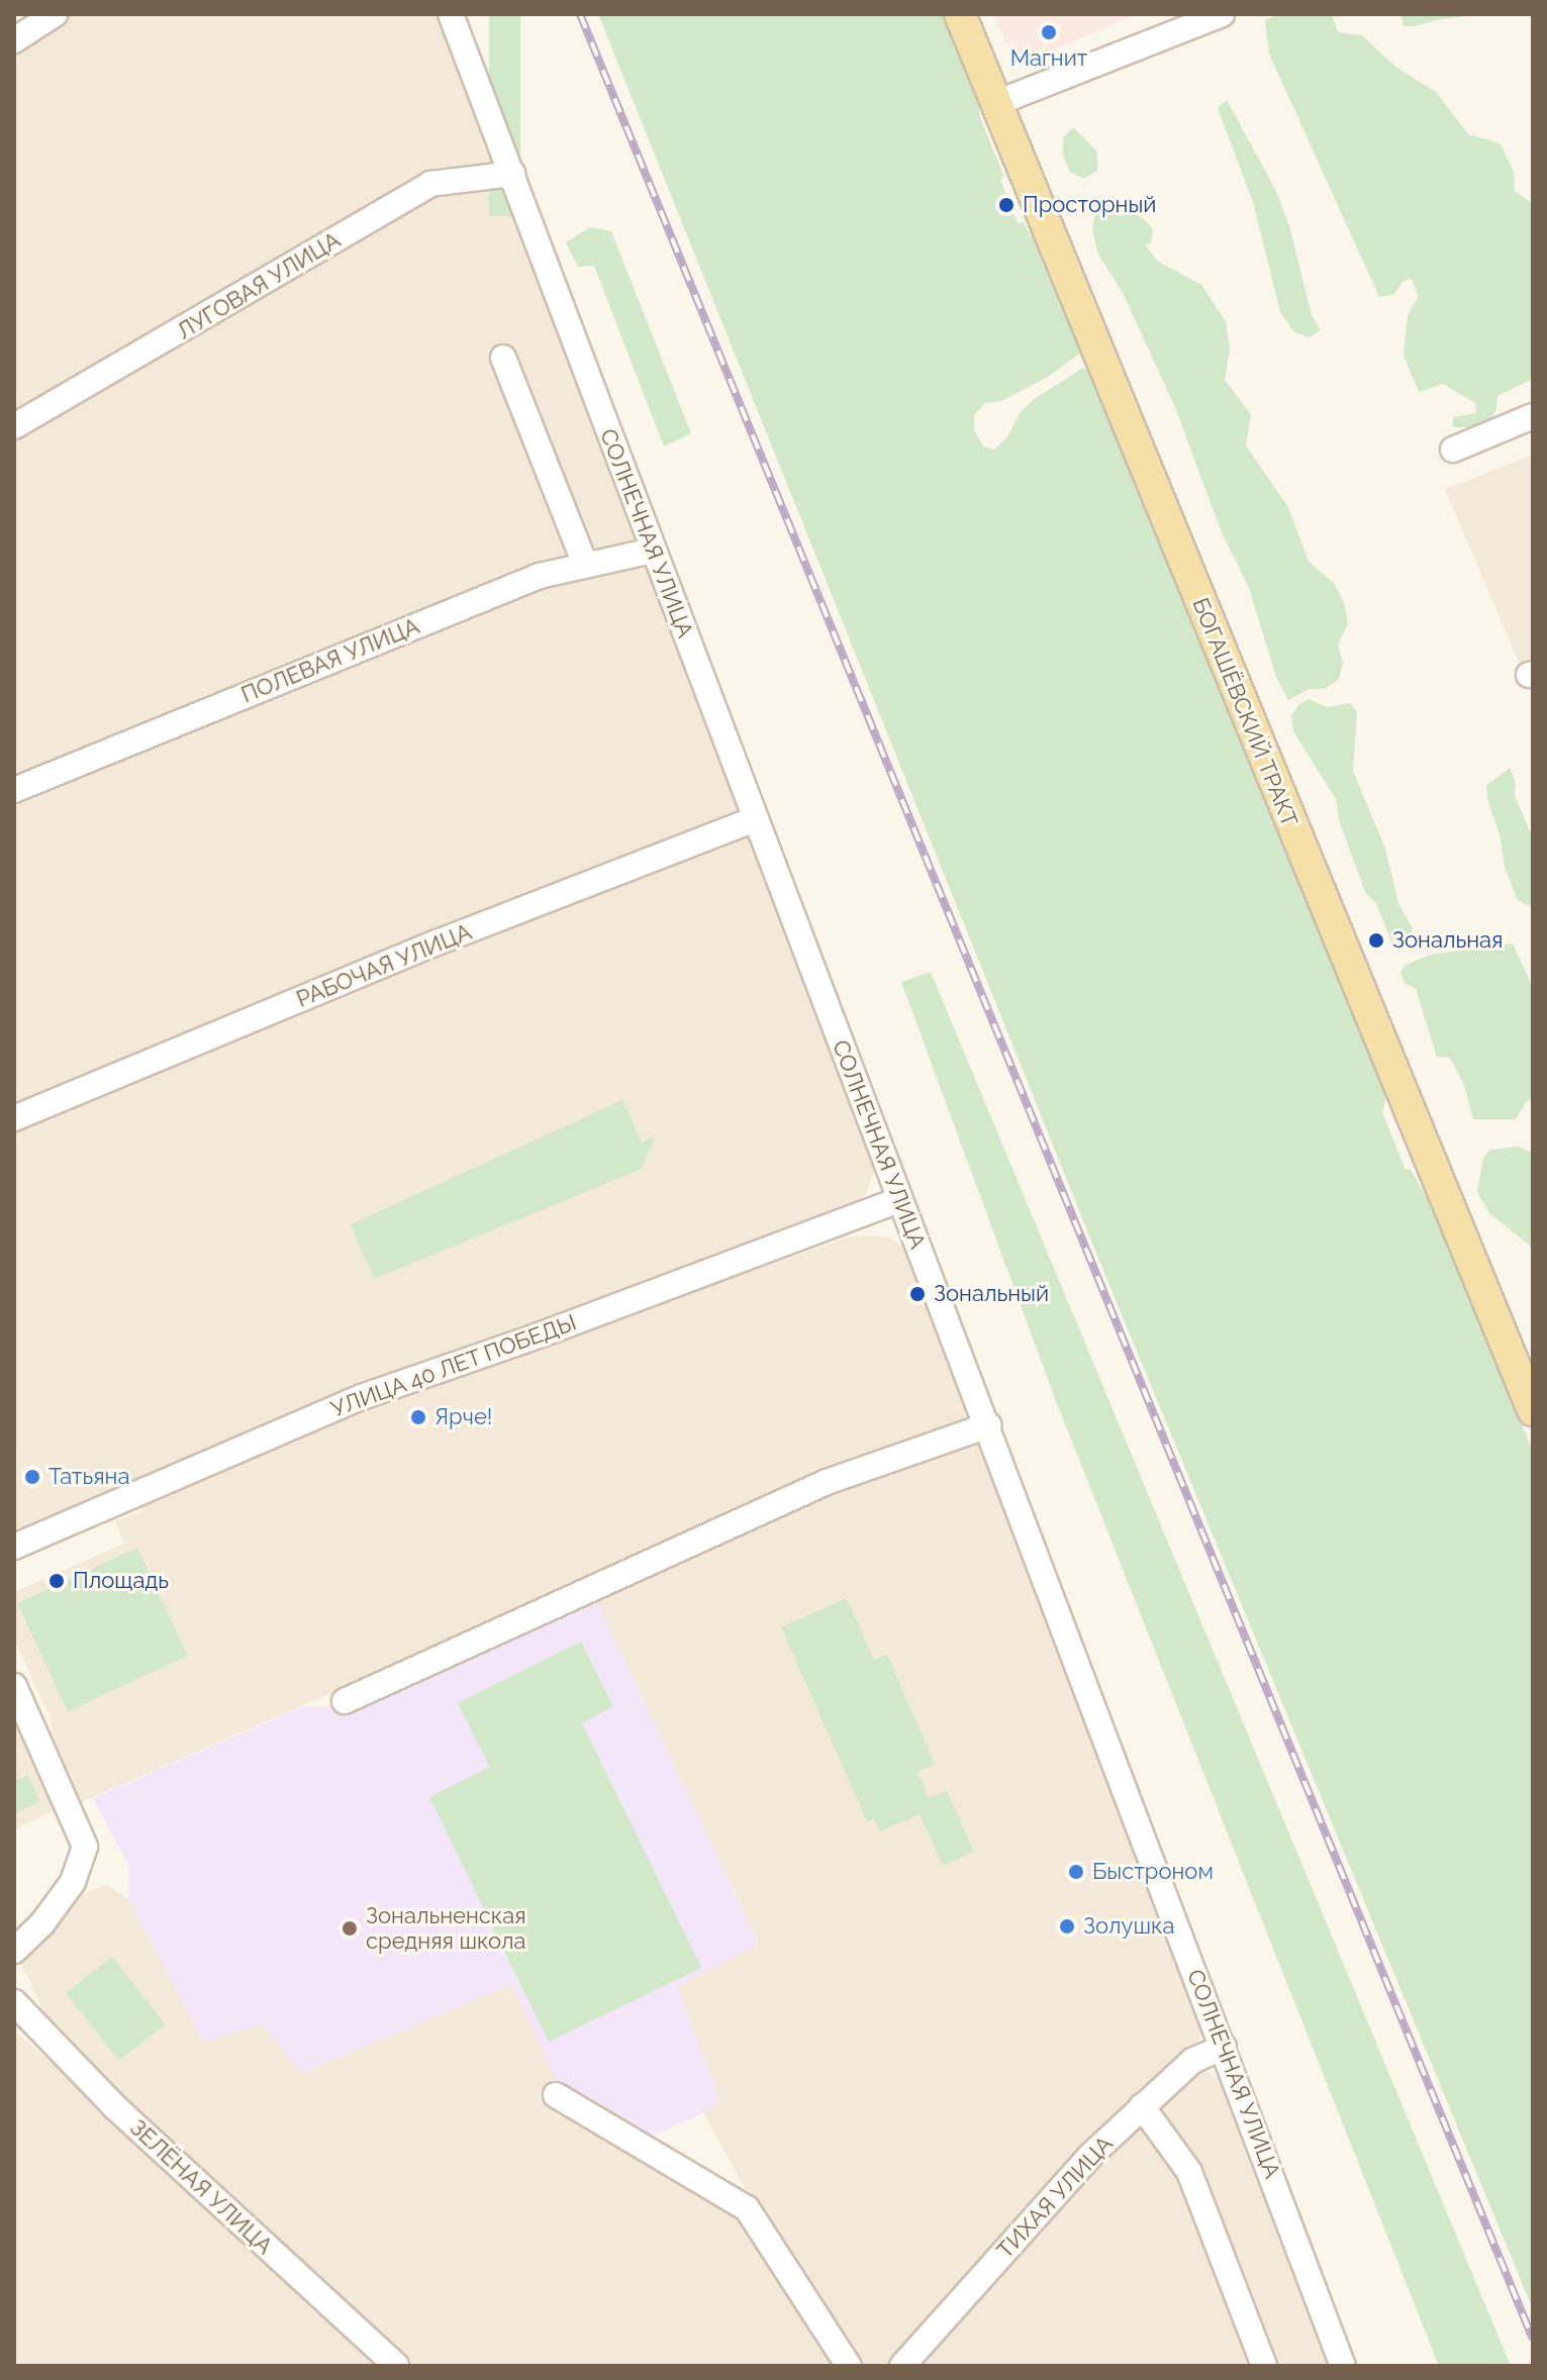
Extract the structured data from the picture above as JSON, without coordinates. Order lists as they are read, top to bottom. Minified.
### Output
{"streets":{"main road":["БОГАШЁВСКИЙ ТРАКТ"],"street":["ЛУГОВАЯ УЛИЦА","СОЛНЕЧНАЯ УЛИЦА","ПОЛЕВАЯ УЛИЦА","РАБОЧАЯ УЛИЦА","УЛИЦА 40 ЛЕТ ПОБЕДЫ","ЗЕЛЁНАЯ УЛИЦА","ТИХАЯ УЛИЦА"]},"crossings":[["ЛУГОВАЯ УЛИЦА","СОЛНЕЧНАЯ УЛИЦА"],["СОЛНЕЧНАЯ УЛИЦА","ПОЛЕВАЯ УЛИЦА"],["СОЛНЕЧНАЯ УЛИЦА","РАБОЧАЯ УЛИЦА"],["СОЛНЕЧНАЯ УЛИЦА","УЛИЦА 40 ЛЕТ ПОБЕДЫ"],["СОЛНЕЧНАЯ УЛИЦА","ТИХАЯ УЛИЦА"]],"places":["Магнит","Просторный","Зональная","Зональный","Ярче!","Татьяна","Площадь","Быстроном","Золушка","Зональненская средняя школа"]}
